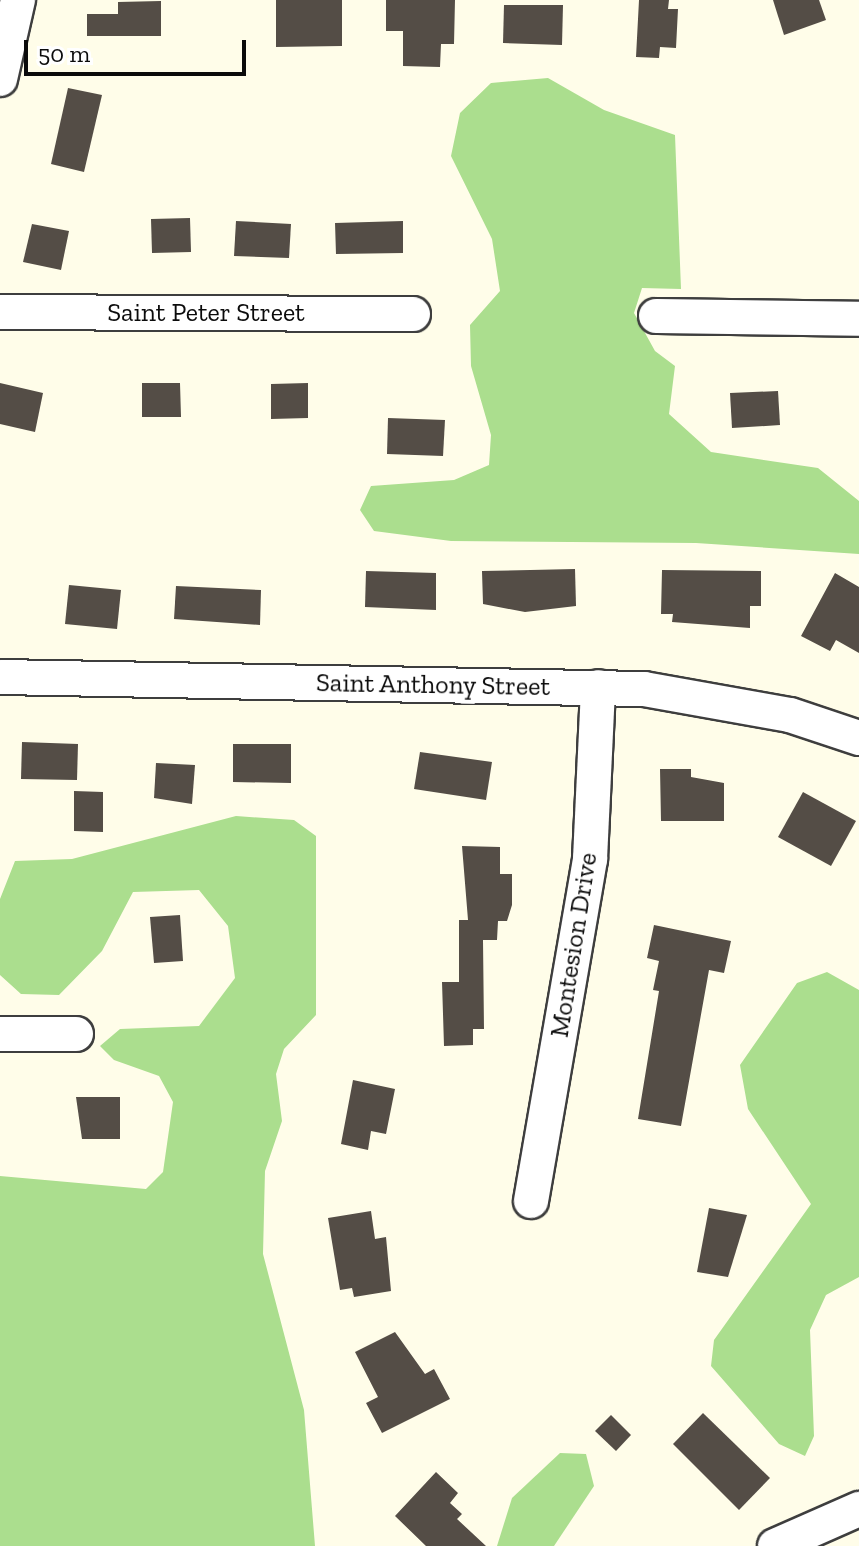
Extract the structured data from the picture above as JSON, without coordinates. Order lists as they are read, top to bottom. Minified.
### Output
{"streets":{"street":["Saint Peter Street","Saint Anthony Street","Montesion Drive"]},"crossings":[["Saint Anthony Street","Montesion Drive"]],"scale_bar":"50 m"}
